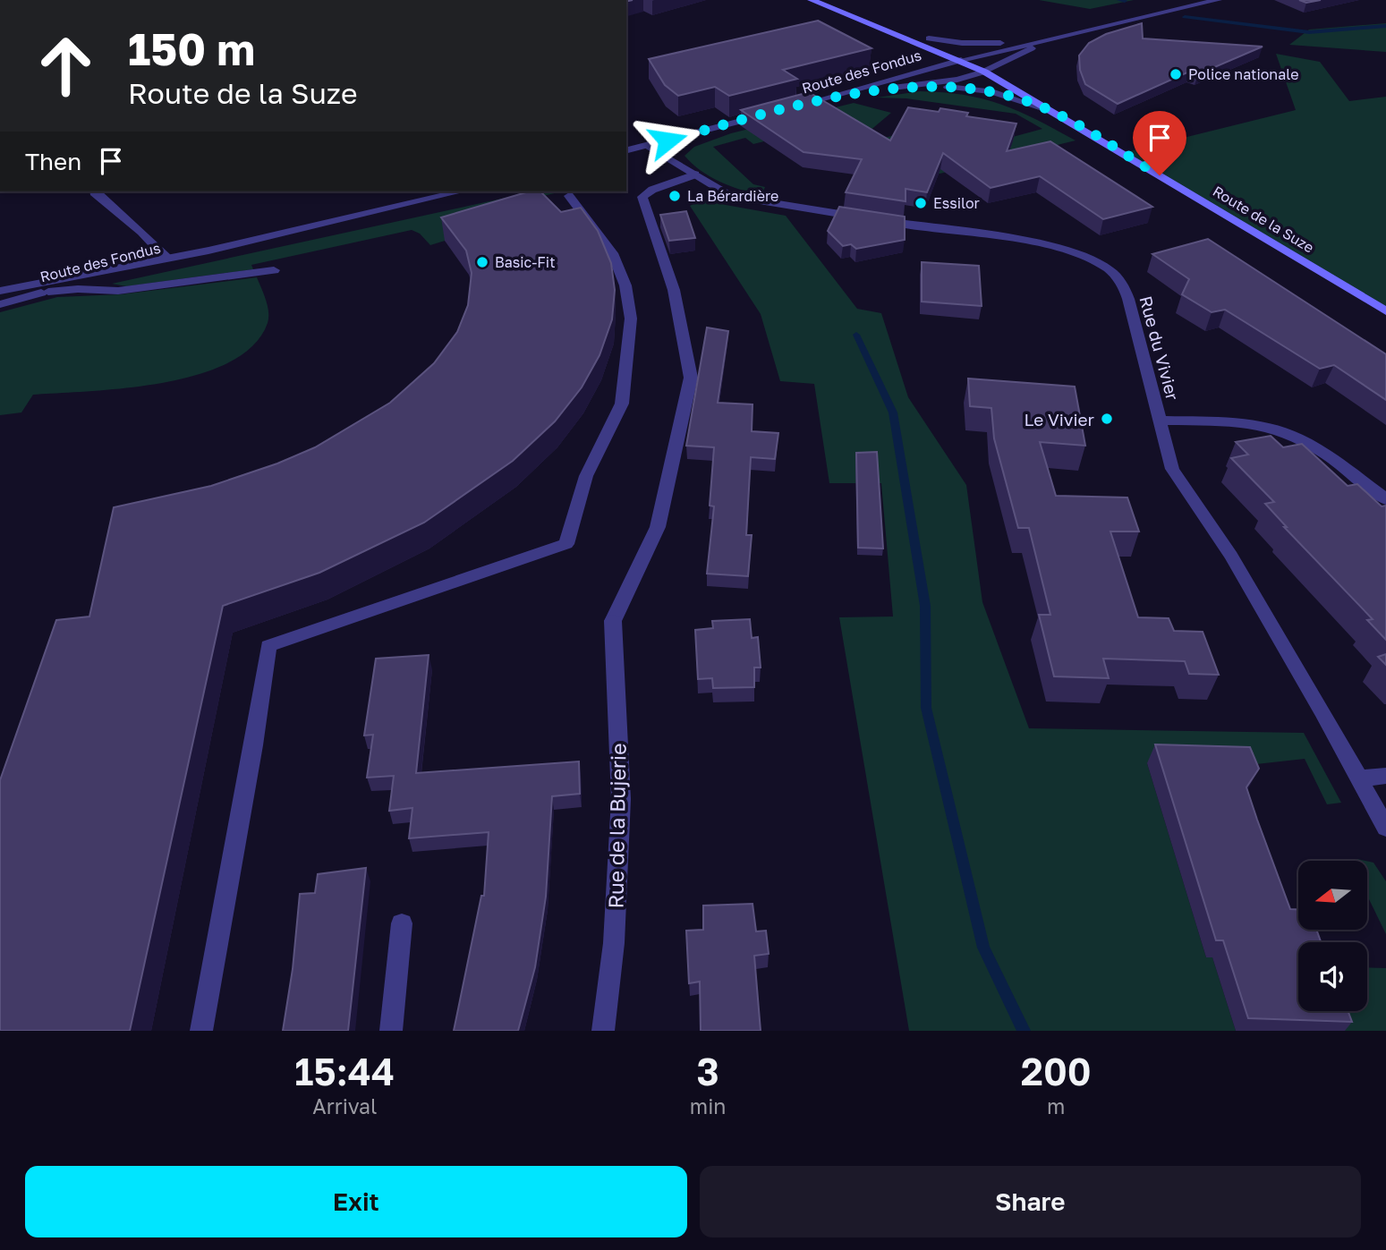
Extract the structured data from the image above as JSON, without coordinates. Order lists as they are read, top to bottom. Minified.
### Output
{"streets":{"main road":["Route de la Suze"],"street":["Route des Fondus","Rue du Vivier","Rue de la Bujerie"]},"crossings":[["Route des Fondus","Route de la Suze"],["Rue du Vivier","Rue de la Bujerie"]],"places":["Police nationale","La Bérardière","Essilor","Basic-Fit","Le Vivier"],"north":"left","page":{"turn":["150 m","Route de la Suze"],"then":"Then","eta":["15:44","Arrival","3","min","200","m"],"buttons":["Exit","Share"]}}
